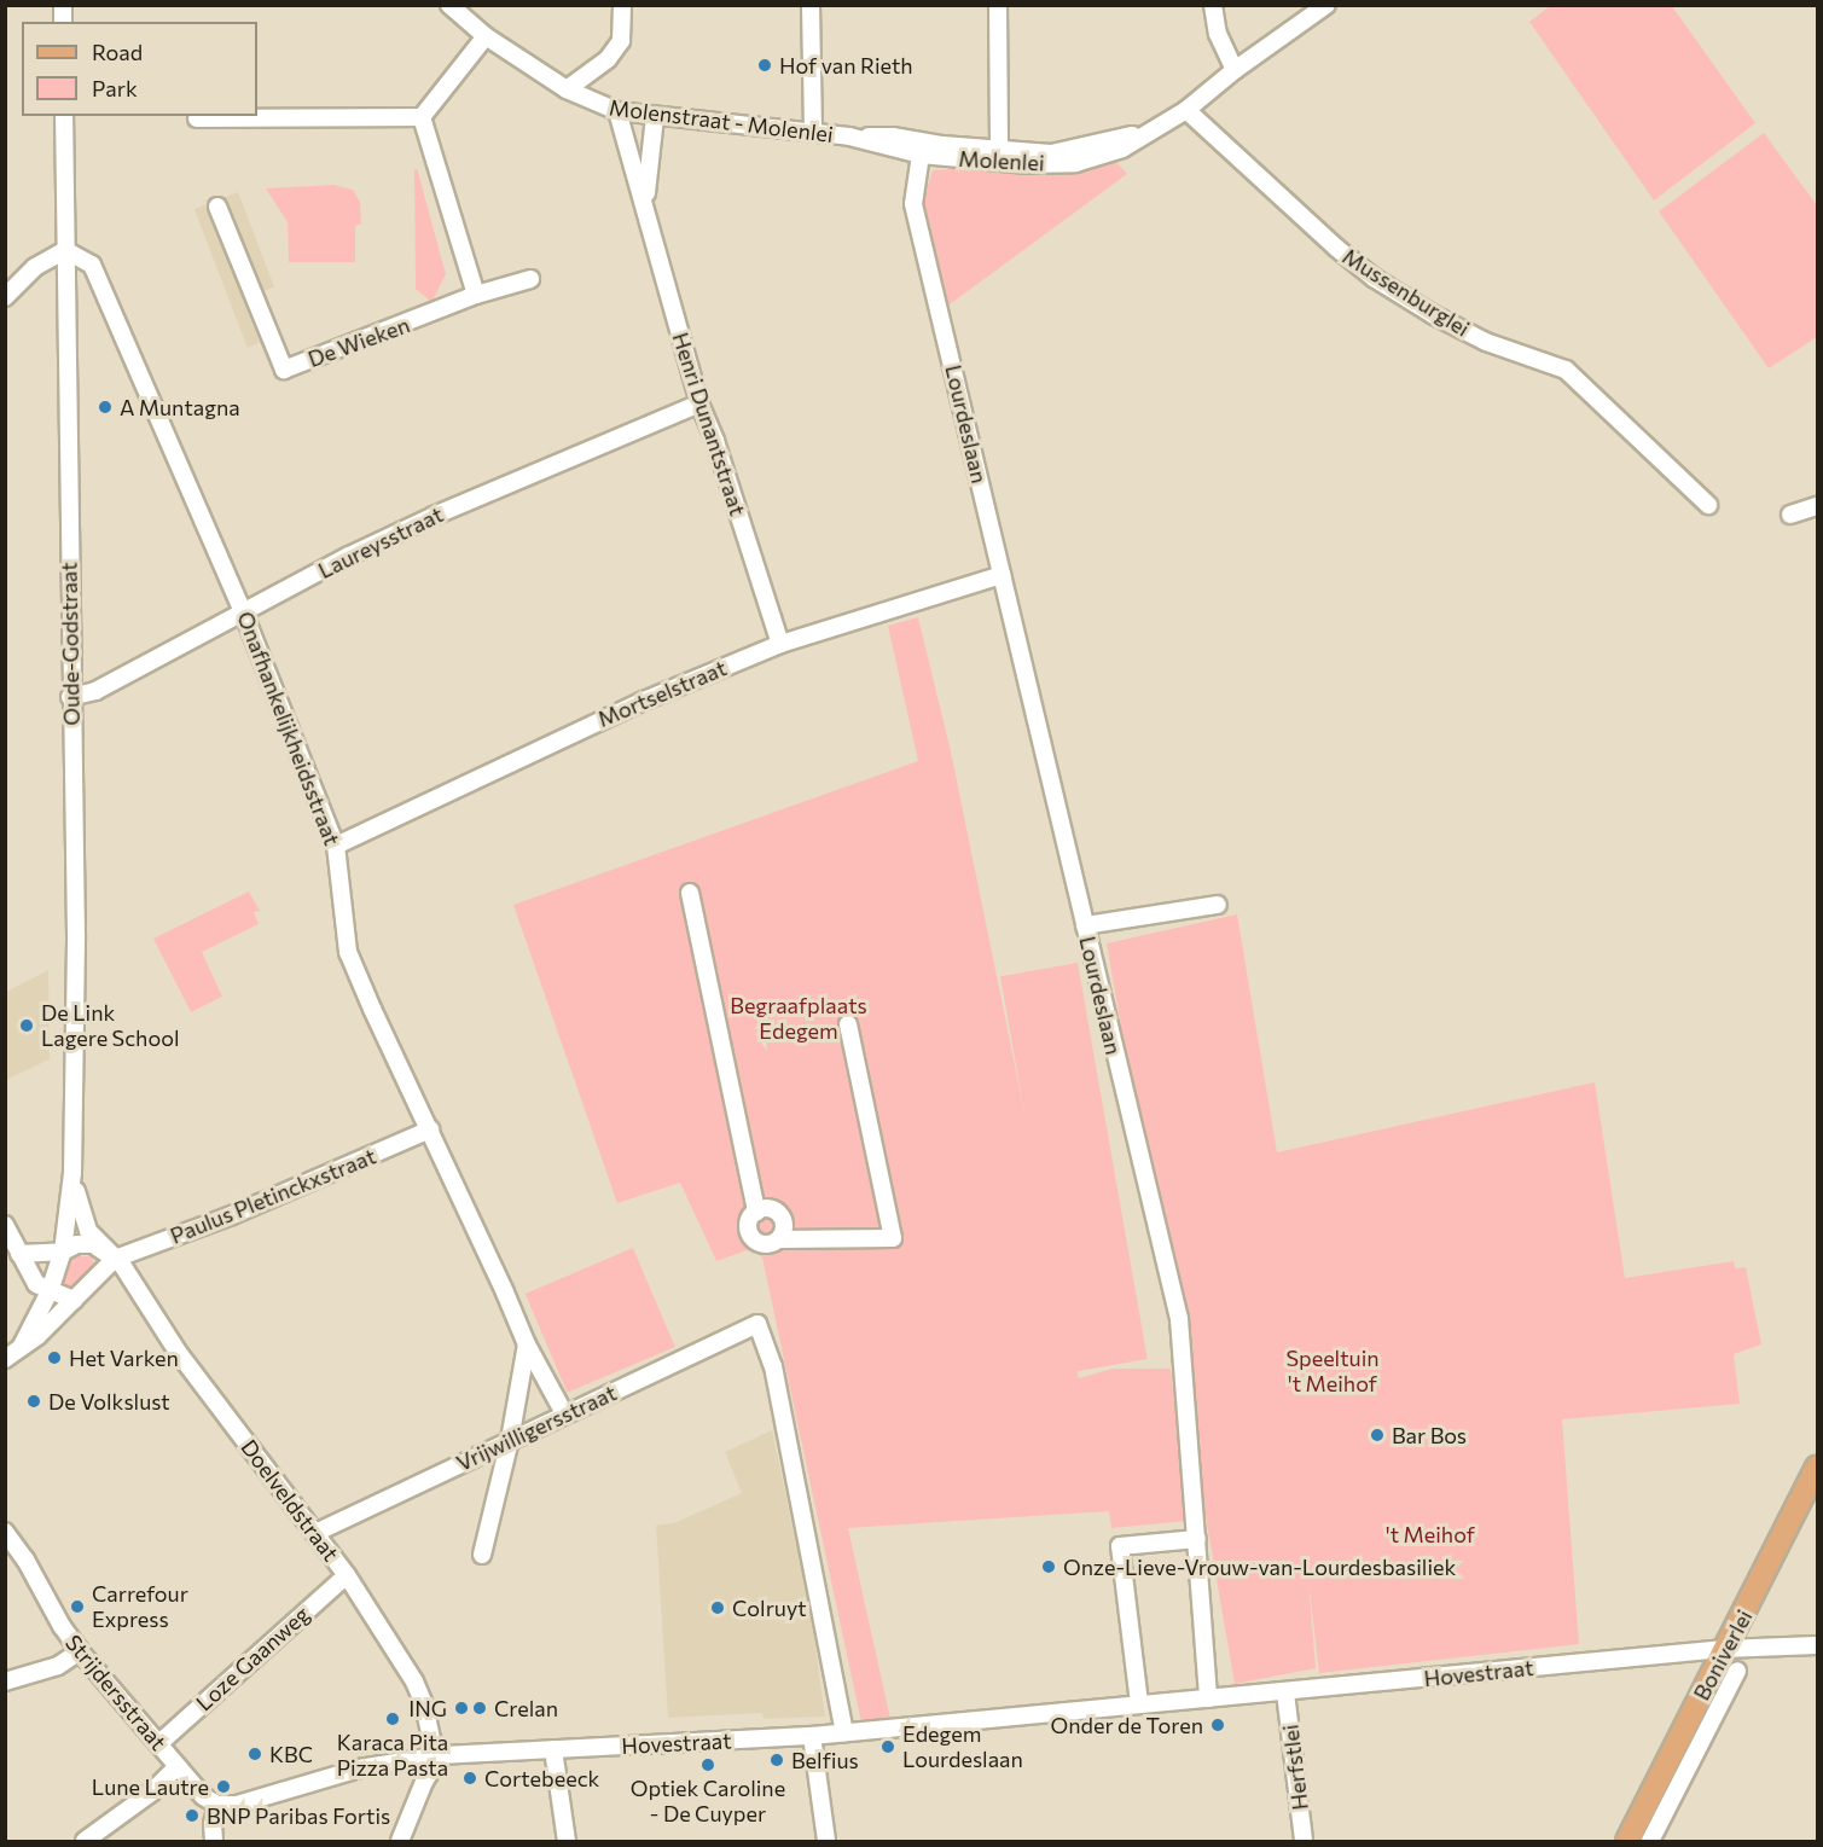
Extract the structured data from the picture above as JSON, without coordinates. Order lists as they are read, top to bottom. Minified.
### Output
{"streets":{"main road":["Boniverlei"],"street":["Molenstraat - Molenlei","Molenlei","Mussenburglei","De Wieken","Henri Dunantstraat","Lourdeslaan","Laureysstraat","Oude-Godstraat","Mortselstraat","Onafhankelijkheidsstraat","Paulus Pletinckxstraat","Vrijwilligersstraat","Doelveldstraat","Loze Gaanweg","Hovestraat","Strijdersstraat","Herfstlei"]},"crossings":[["Molenstraat - Molenlei","Molenlei"],["Molenstraat - Molenlei","Henri Dunantstraat"],["Molenlei","Lourdeslaan"],["Henri Dunantstraat","Laureysstraat"],["Henri Dunantstraat","Mortselstraat"],["Lourdeslaan","Mortselstraat"],["Lourdeslaan","Hovestraat"],["Laureysstraat","Oude-Godstraat"],["Laureysstraat","Onafhankelijkheidsstraat"],["Oude-Godstraat","Onafhankelijkheidsstraat"],["Oude-Godstraat","Paulus Pletinckxstraat"],["Oude-Godstraat","Doelveldstraat"],["Mortselstraat","Onafhankelijkheidsstraat"],["Onafhankelijkheidsstraat","Paulus Pletinckxstraat"],["Onafhankelijkheidsstraat","Vrijwilligersstraat"],["Paulus Pletinckxstraat","Doelveldstraat"],["Vrijwilligersstraat","Doelveldstraat"],["Vrijwilligersstraat","Hovestraat"],["Doelveldstraat","Loze Gaanweg"],["Doelveldstraat","Hovestraat"],["Boniverlei","Hovestraat"],["Loze Gaanweg","Strijdersstraat"],["Hovestraat","Strijdersstraat"],["Hovestraat","Herfstlei"]],"parks":["Begraafplaats Edegem","Speeltuin 't Meihof","'t Meihof"],"places":["Hof van Rieth","A Muntagna","De Link Lagere School","Het Varken","De Volkslust","Bar Bos","Onze-Lieve-Vrouw-van-Lourdesbasiliek","Carrefour Express","Colruyt","ING","Crelan","Karaca Pita Pizza Pasta","Onder de Toren","Edegem Lourdeslaan","KBC","Belfius","Optiek Caroline - De Cuyper","Cortebeeck","Lune Lautre","BNP Paribas Fortis"],"legend":["Road","Park"]}
